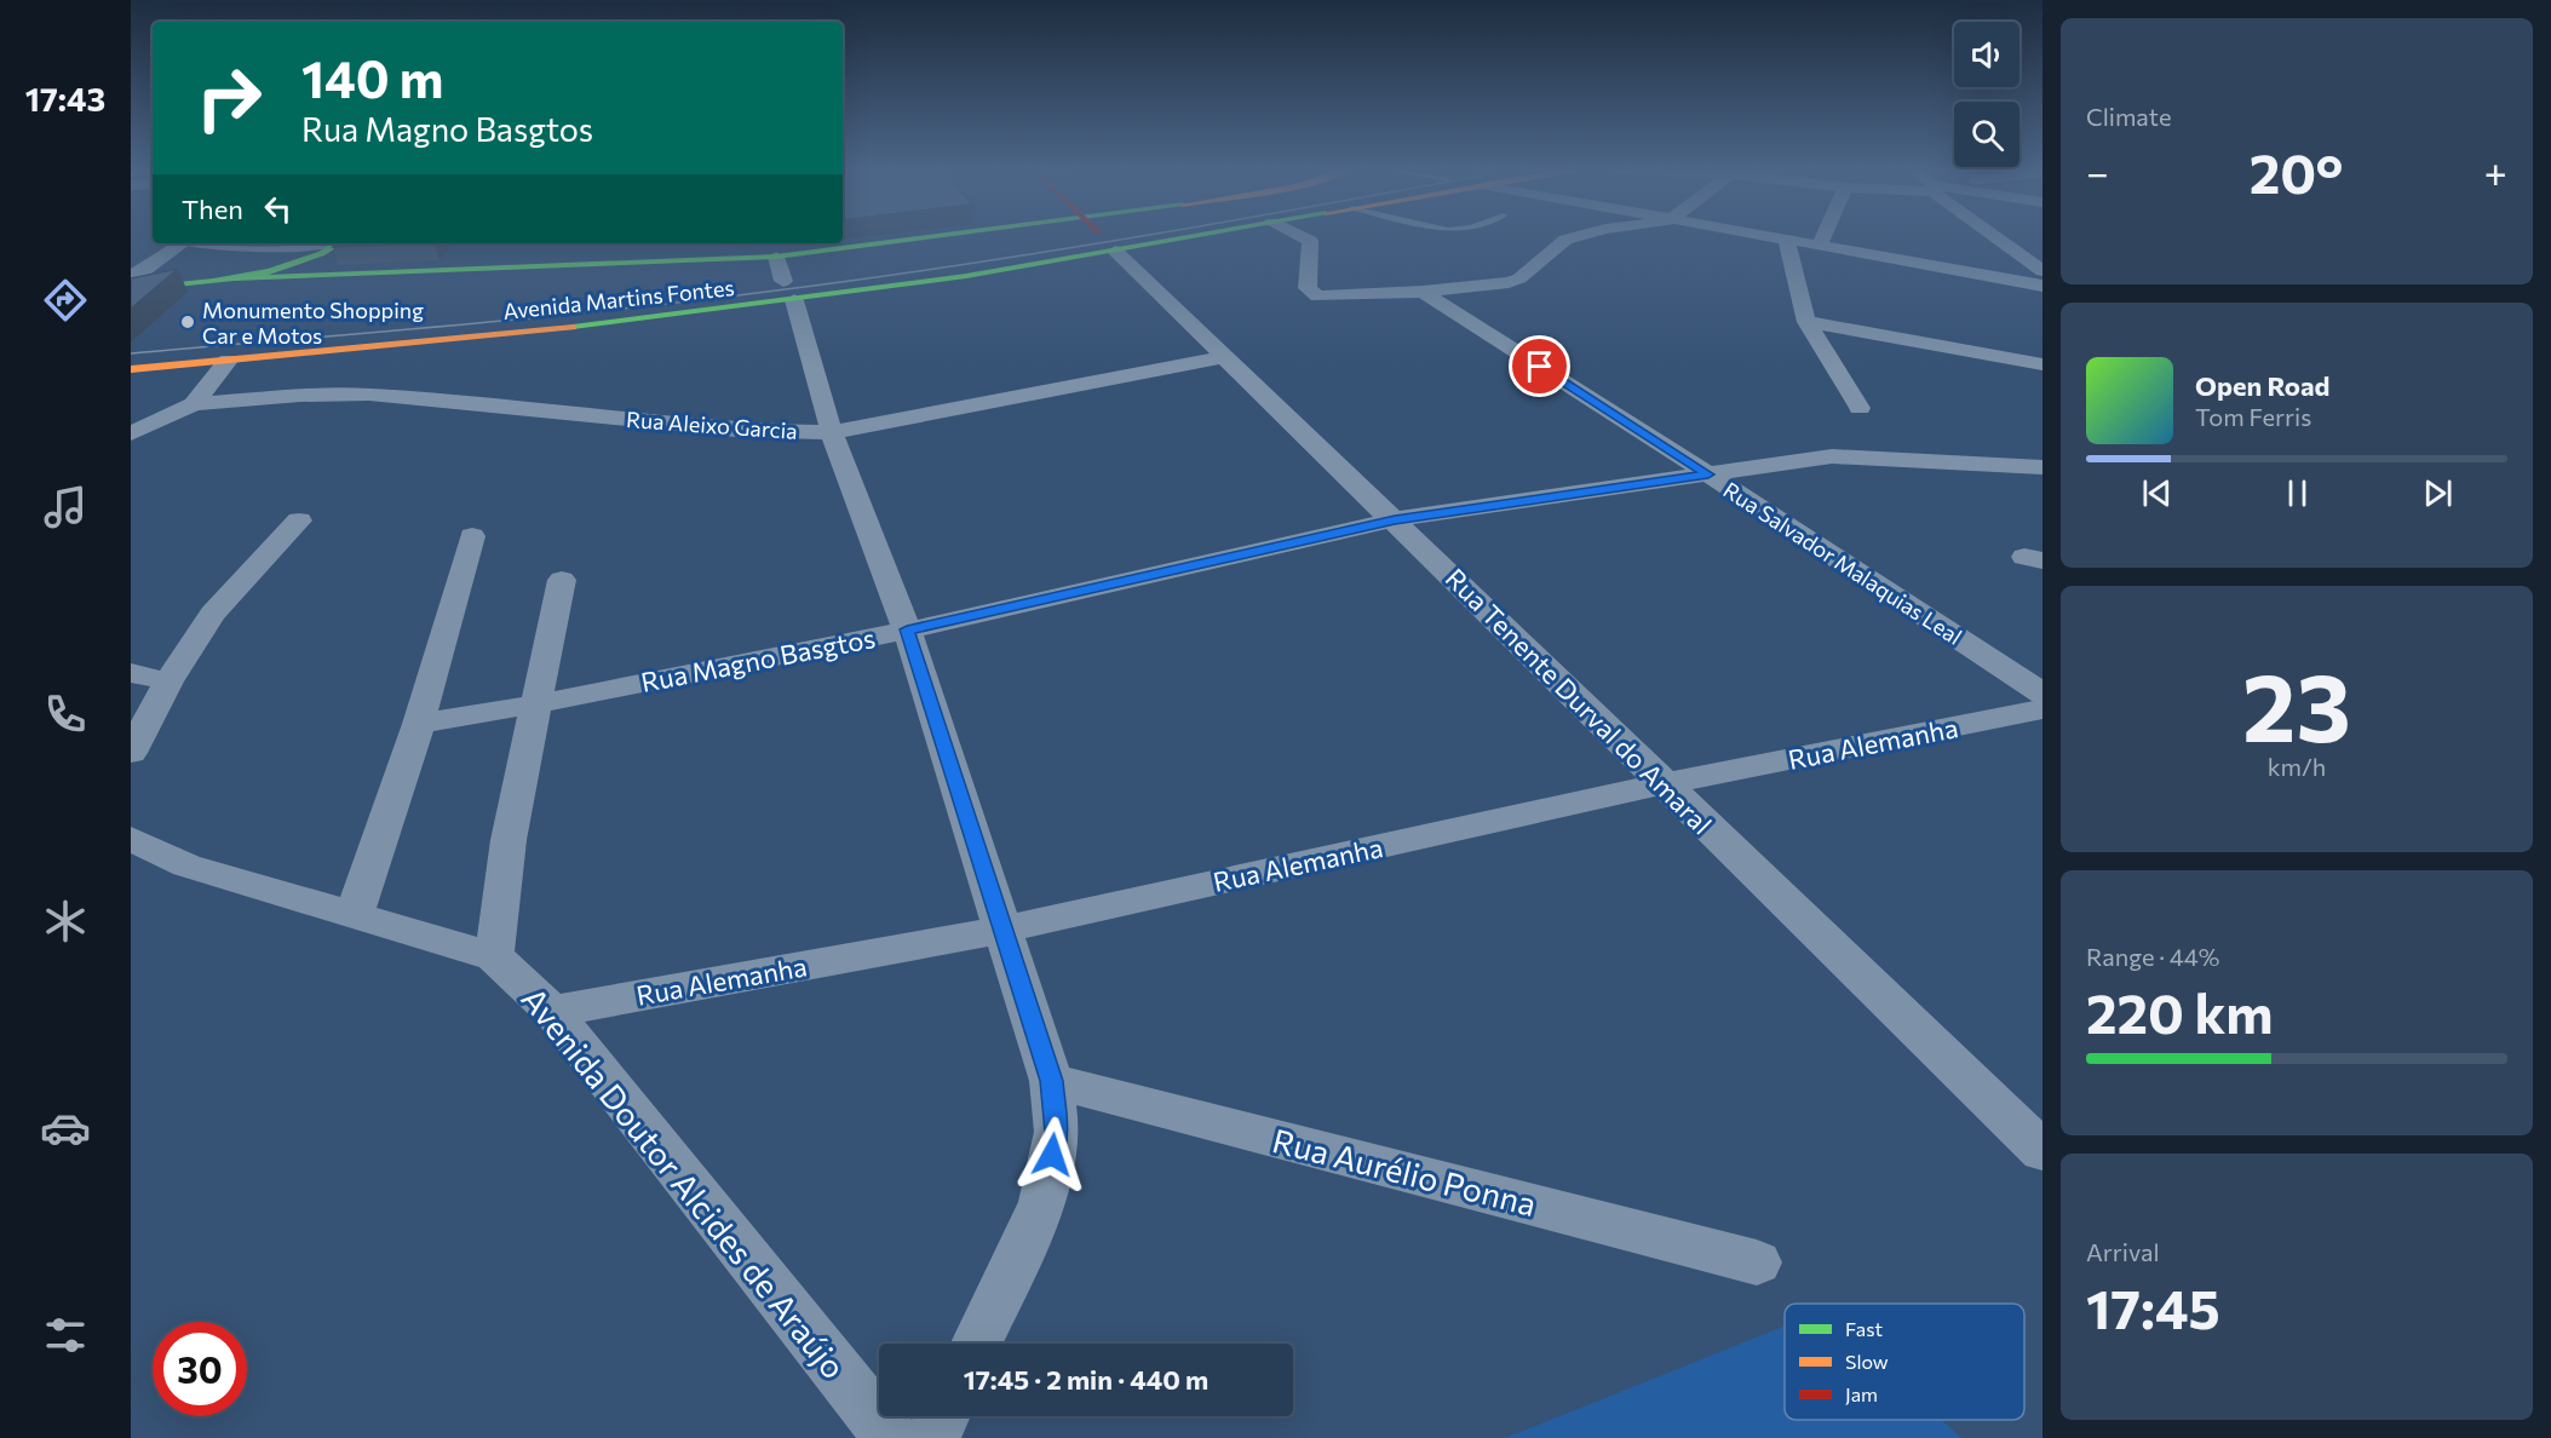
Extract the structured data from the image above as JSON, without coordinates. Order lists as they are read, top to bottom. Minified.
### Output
{"streets":{"main road":["Avenida Martins Fontes"],"street":["Rua Aleixo Garcia","Rua Salvador Malaquias Leal","Rua Magno Basgtos","Rua Tenente Durval do Amaral","Rua Alemanha","Rua Aurélio Ponna","Avenida Doutor Alcides de Araújo"]},"crossings":[["Avenida Martins Fontes","Rua Tenente Durval do Amaral"],["Rua Aleixo Garcia","Rua Tenente Durval do Amaral"],["Rua Salvador Malaquias Leal","Rua Magno Basgtos"],["Rua Magno Basgtos","Rua Tenente Durval do Amaral"],["Rua Tenente Durval do Amaral","Rua Alemanha"],["Rua Alemanha","Avenida Doutor Alcides de Araújo"]],"places":["Monumento Shopping Car e Motos"],"legend":["Fast","Slow","Jam"],"page":{"tabs":"17:43","tile":["Climate",["23","km/h"],["Range · 44%","220 km"],["Arrival","17:45"]],"turn":["140 m","Rua Magno Basgtos"],"heat":["−","20°","+"],"then":"Then","song":["Open Road","Tom Ferris"],"limit":"30","trip":"17:45 · 2 min · 440 m"}}
